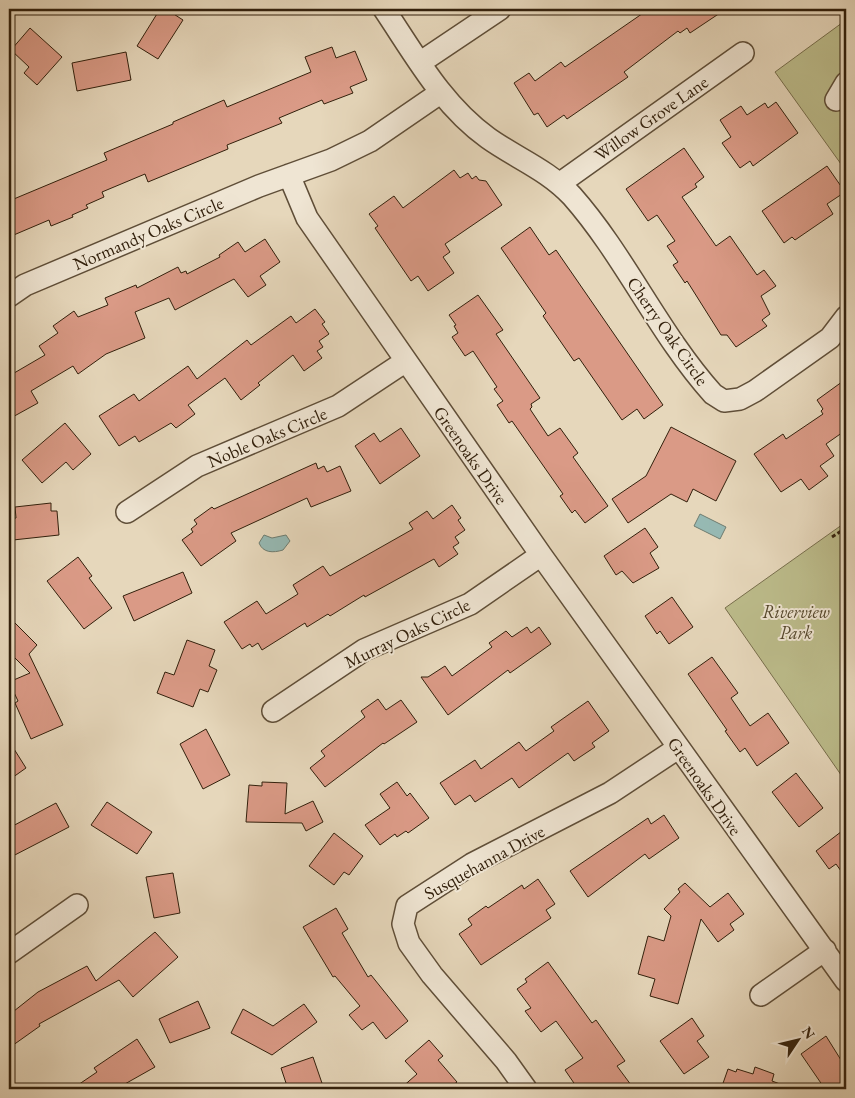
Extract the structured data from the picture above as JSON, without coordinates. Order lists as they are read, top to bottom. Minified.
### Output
{"streets":{"street":["Willow Grove Lane","Normandy Oaks Circle","Cherry Oak Circle","Noble Oaks Circle","Greenoaks Drive","Murray Oaks Circle","Susquehanna Drive"]},"crossings":[["Willow Grove Lane","Cherry Oak Circle"],["Normandy Oaks Circle","Greenoaks Drive"],["Noble Oaks Circle","Greenoaks Drive"],["Greenoaks Drive","Murray Oaks Circle"],["Greenoaks Drive","Susquehanna Drive"]],"parks":["Riverview Park"],"north":"top right"}
